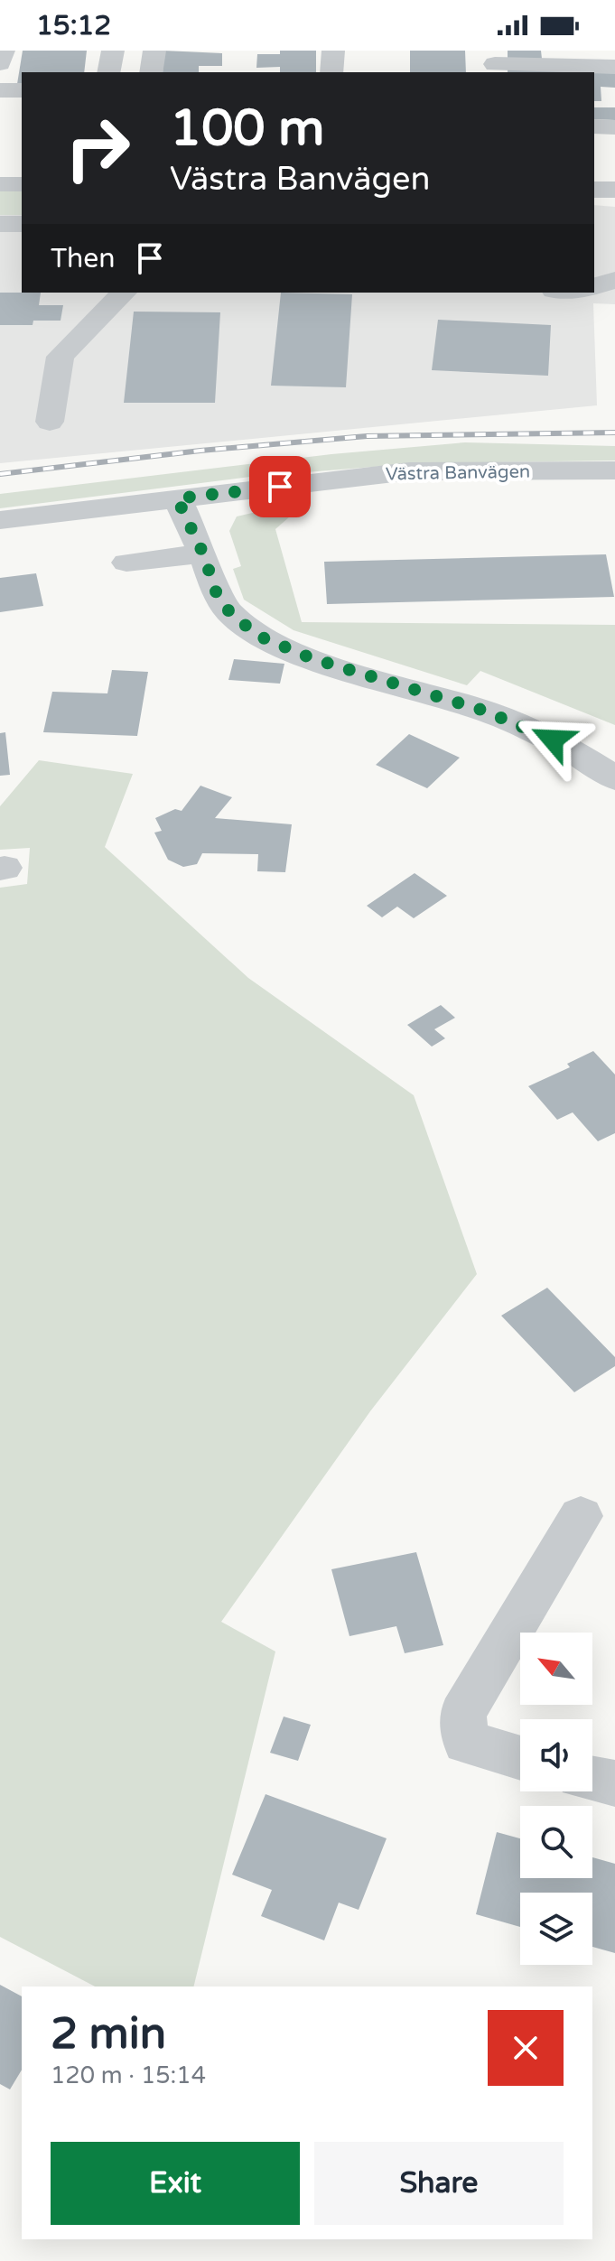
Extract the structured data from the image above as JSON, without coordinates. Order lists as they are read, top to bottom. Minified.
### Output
{"streets":{"street":["Västra Banvägen"]},"north":"top left","page":{"status":"15:12","turn":["100 m","Västra Banvägen"],"then":"Then","heading":["2 min","120 m · 15:14"],"buttons":["Exit","Share"]}}
